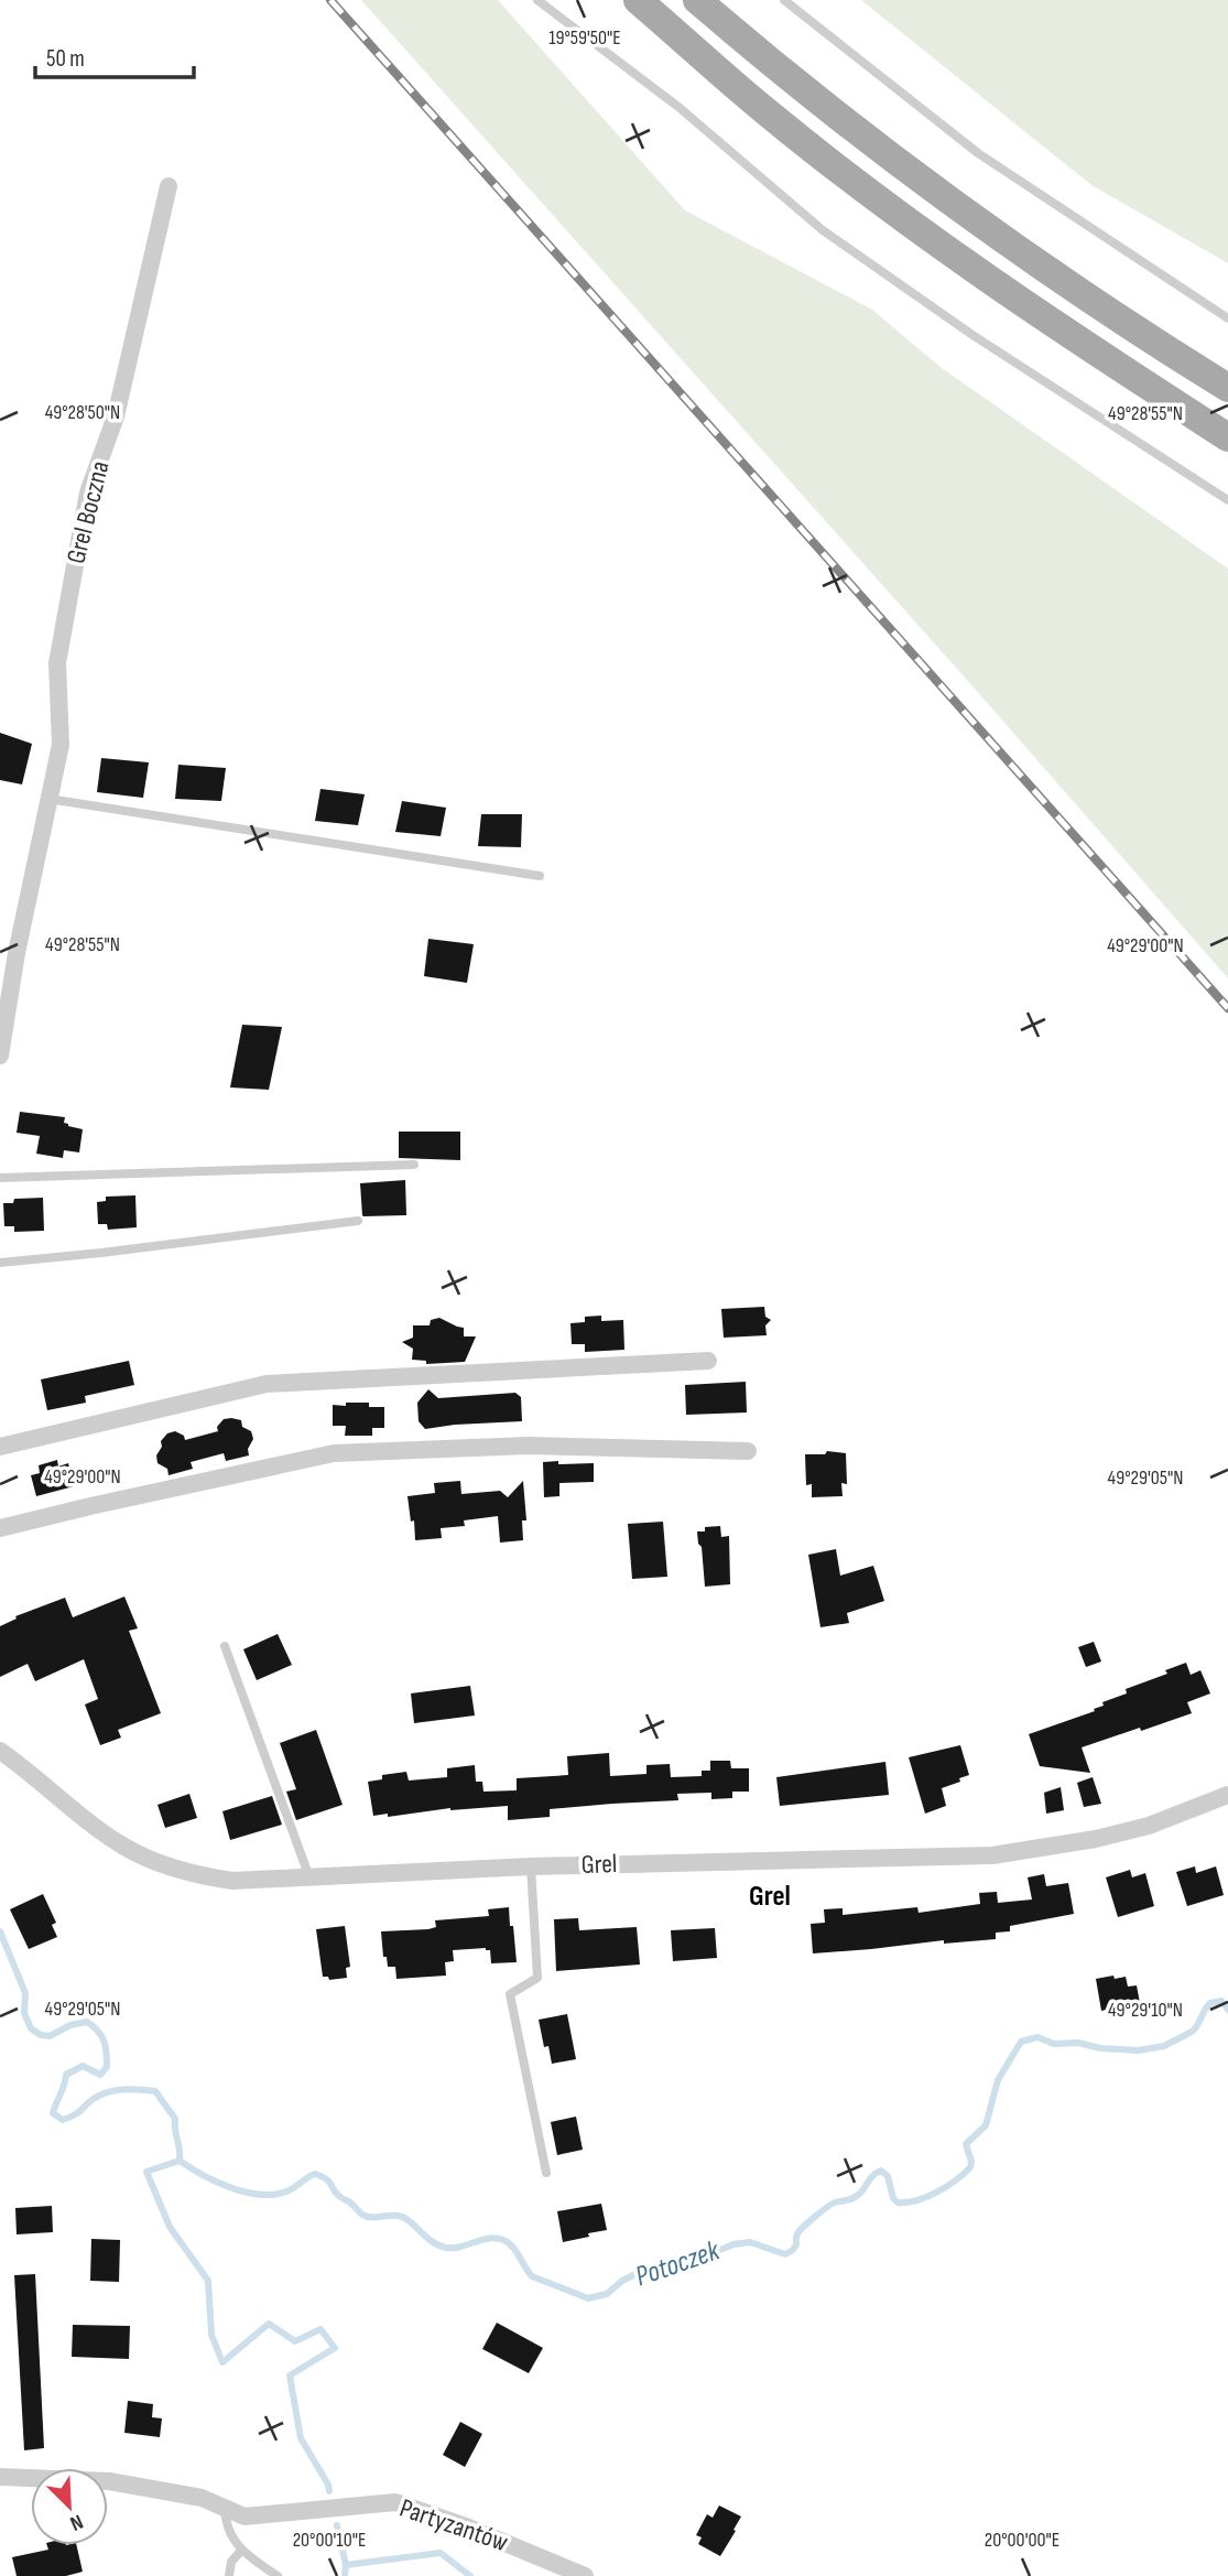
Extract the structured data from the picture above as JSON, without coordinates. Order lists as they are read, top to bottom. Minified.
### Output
{"streets":{"street":["Grel Boczna","Grel","Partyzantów"]},"districts":["Grel"],"water":["Potoczek"],"scale_bar":"50 m","north":"bottom right","coordinates":["19°59'50\"E","49°28'50\"N","49°28'55\"N","49°29'00\"N","49°29'05\"N","49°29'10\"N","20°00'10\"E","20°00'00\"E"]}
